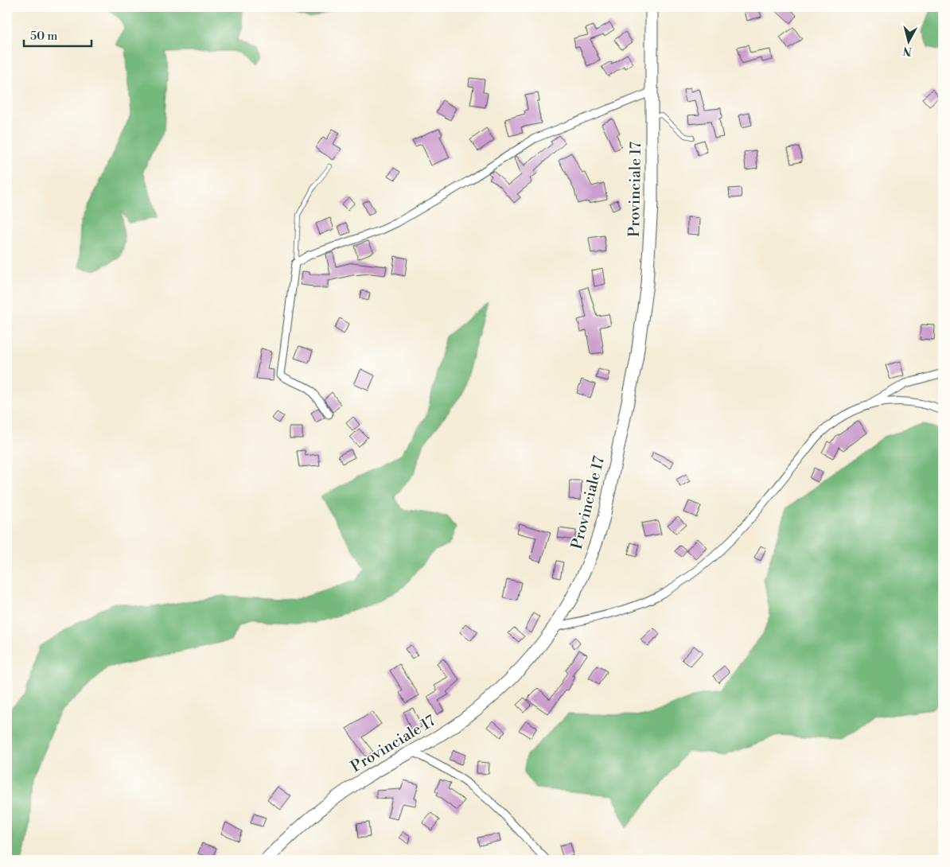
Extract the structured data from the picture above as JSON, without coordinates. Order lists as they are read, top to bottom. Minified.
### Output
{"streets":{"main road":["Provinciale 17"]},"scale_bar":"50 m","north":"bottom"}
